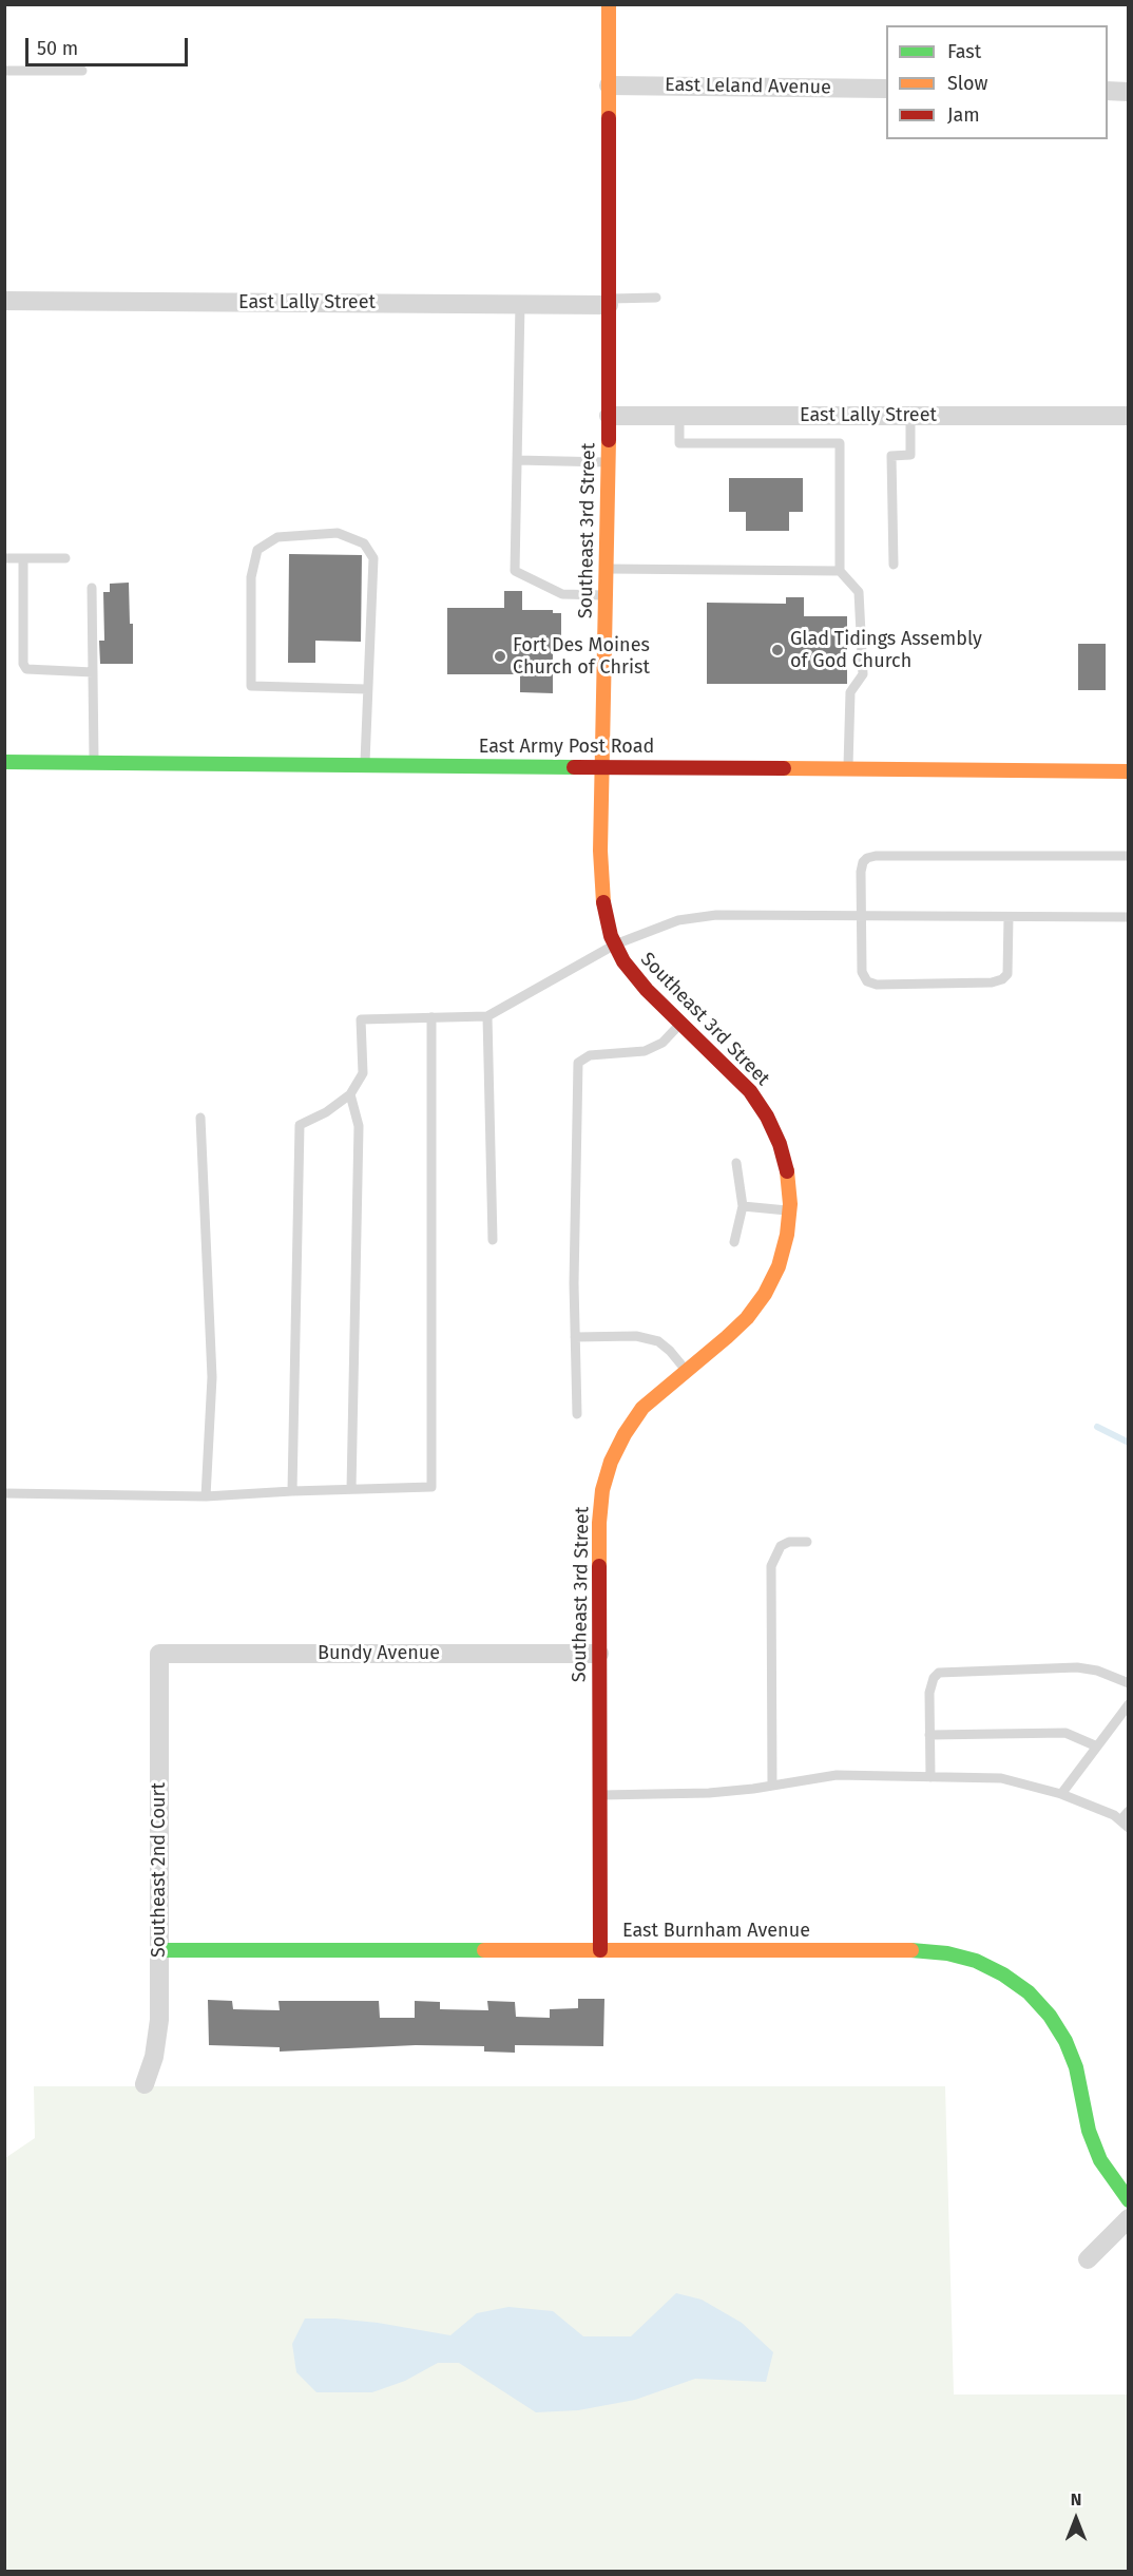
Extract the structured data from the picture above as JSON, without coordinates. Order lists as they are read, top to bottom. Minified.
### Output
{"streets":{"street":["East Leland Avenue","East Lally Street","Southeast 3rd Street","East Army Post Road","Bundy Avenue","Southeast 2nd Court","East Burnham Avenue"]},"crossings":[["East Leland Avenue","Southeast 3rd Street"],["East Lally Street","Southeast 3rd Street"],["Southeast 3rd Street","East Army Post Road"],["Southeast 3rd Street","Bundy Avenue"],["Southeast 3rd Street","East Burnham Avenue"],["Bundy Avenue","Southeast 2nd Court"],["Southeast 2nd Court","East Burnham Avenue"]],"places":["Glad Tidings Assembly of God Church","Fort Des Moines Church of Christ"],"legend":["Fast","Slow","Jam"],"scale_bar":"50 m","north":"top"}
